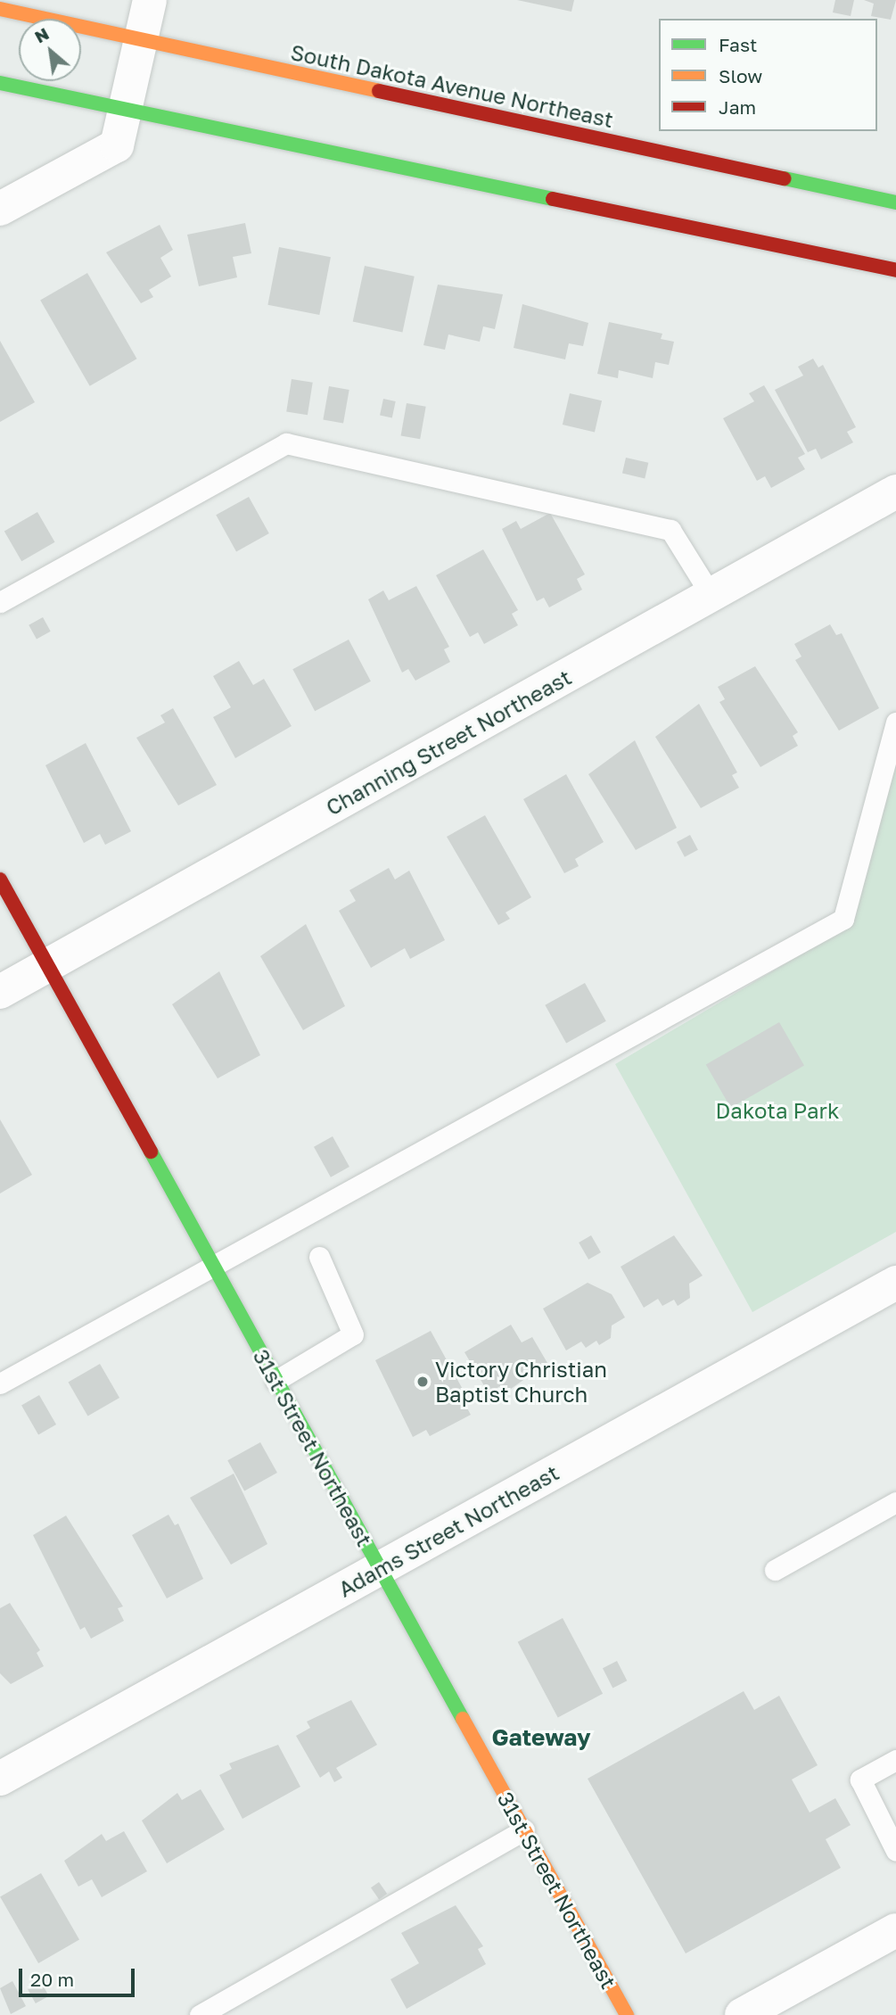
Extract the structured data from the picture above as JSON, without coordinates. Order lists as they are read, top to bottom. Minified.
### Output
{"streets":{"main road":["South Dakota Avenue Northeast","31st Street Northeast"],"street":["Channing Street Northeast","Adams Street Northeast"]},"crossings":[["Channing Street Northeast","31st Street Northeast"],["31st Street Northeast","Adams Street Northeast"]],"districts":["Gateway"],"parks":["Dakota Park"],"places":["Victory Christian Baptist Church"],"legend":["Fast","Slow","Jam"],"scale_bar":"20 m","north":"top left"}
